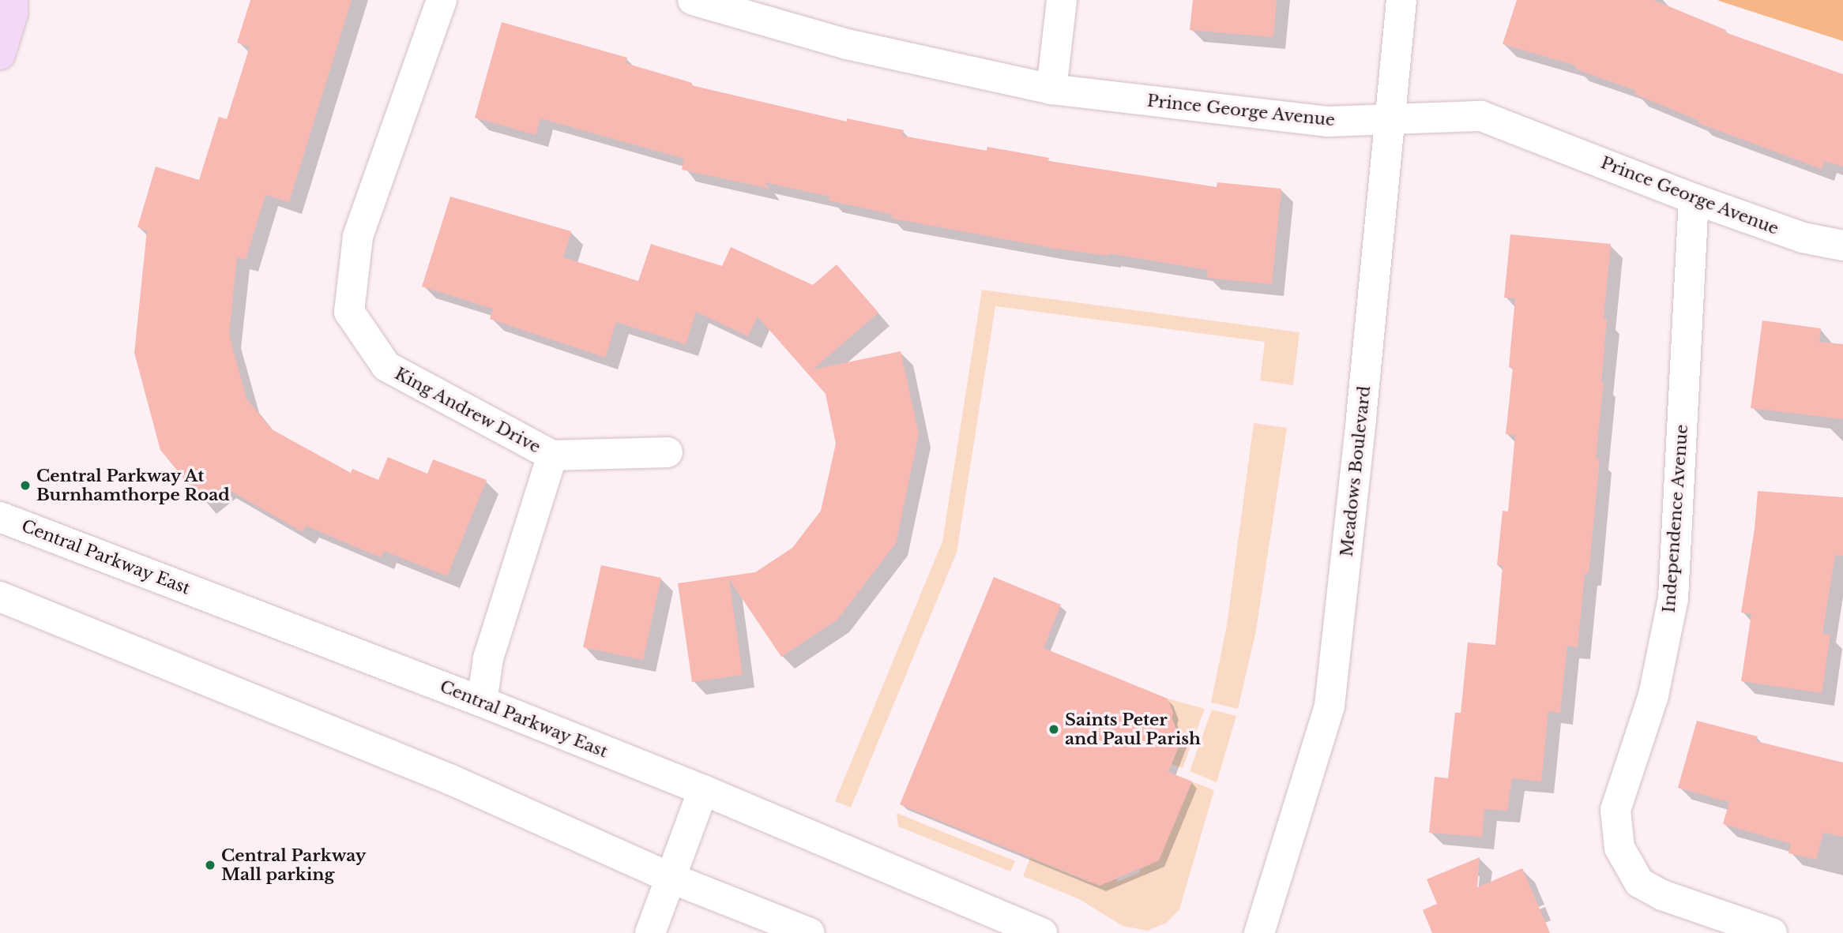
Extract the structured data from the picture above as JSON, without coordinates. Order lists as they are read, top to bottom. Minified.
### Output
{"streets":{"street":["Prince George Avenue","King Andrew Drive","Meadows Boulevard","Independence Avenue","Central Parkway East"]},"crossings":[["Prince George Avenue","Meadows Boulevard"],["Prince George Avenue","Independence Avenue"],["King Andrew Drive","Central Parkway East"]],"places":["Central Parkway At Burnhamthorpe Road","Saints Peter and Paul Parish","Central Parkway Mall parking"]}
